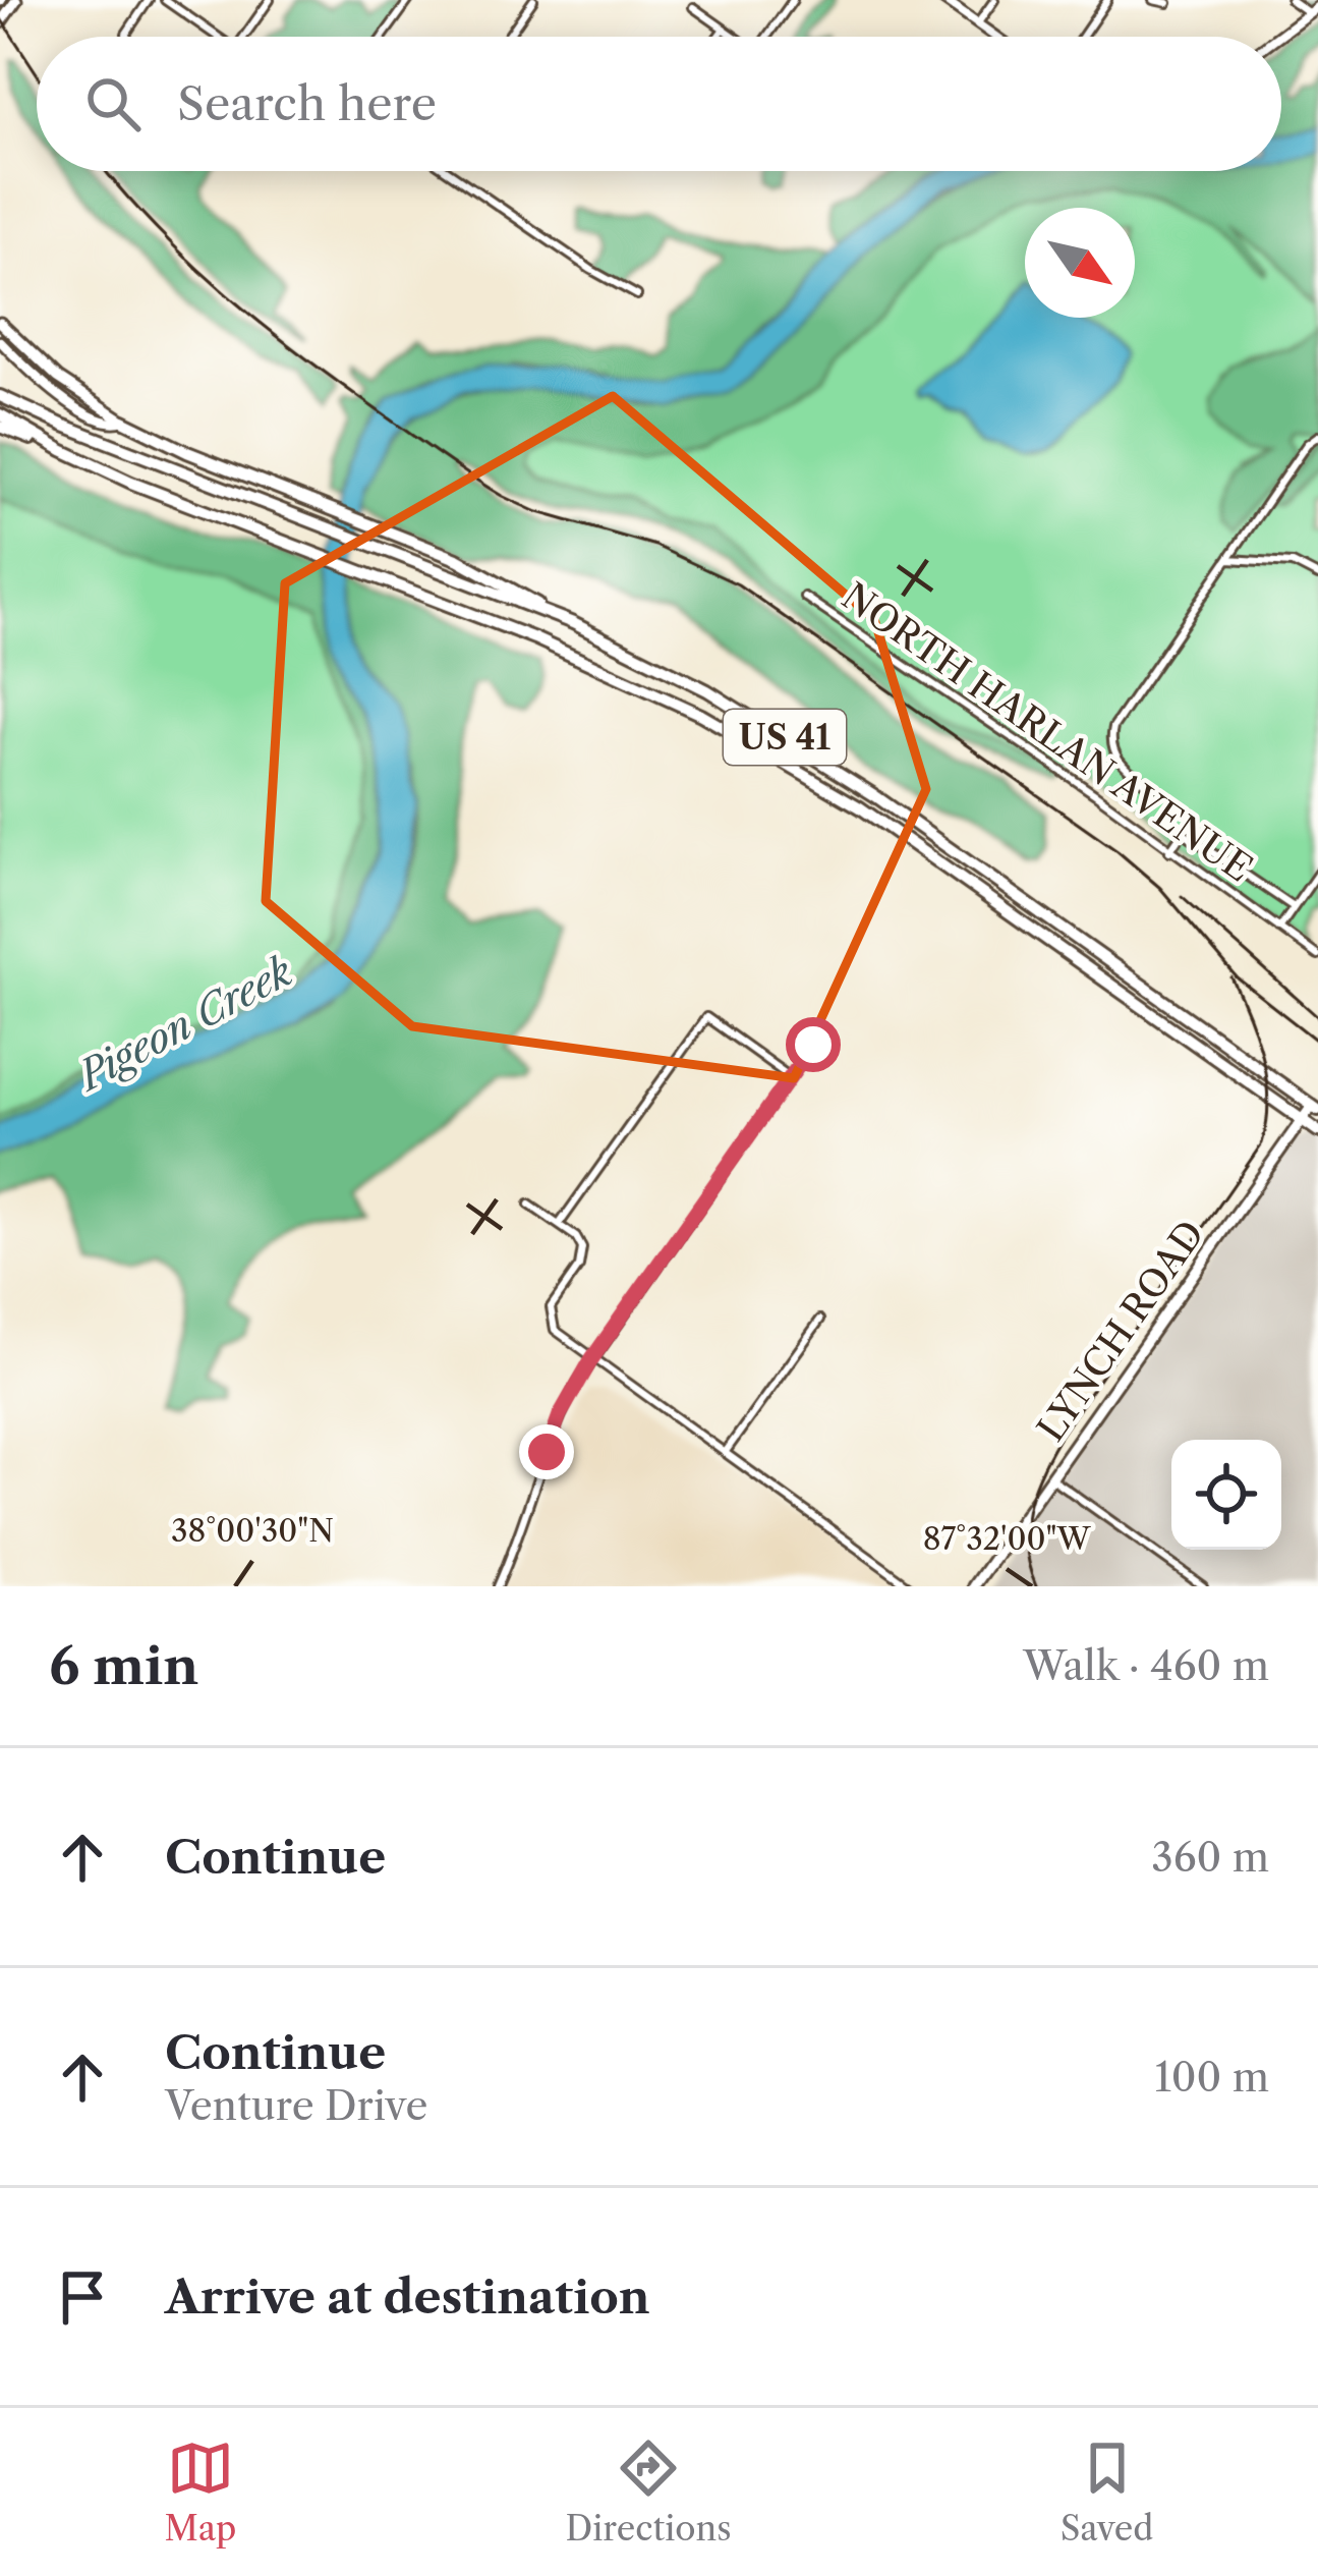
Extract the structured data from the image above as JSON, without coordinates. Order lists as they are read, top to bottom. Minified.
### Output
{"streets":{"highway":["US 41"],"main road":["LYNCH ROAD"],"street":["NORTH HARLAN AVENUE"]},"crossings":[["US 41","LYNCH ROAD"]],"water":["Pigeon Creek"],"north":"bottom right","page":{"search":"Search here","heading":["6 min","Walk · 460 m"],"list":[["Continue","360 m"],["Continue","Venture Drive","100 m"],"Arrive at destination"],"nav":["Map","Directions","Saved"]},"coordinates":["38°00'30\"N","87°32'00\"W"]}
